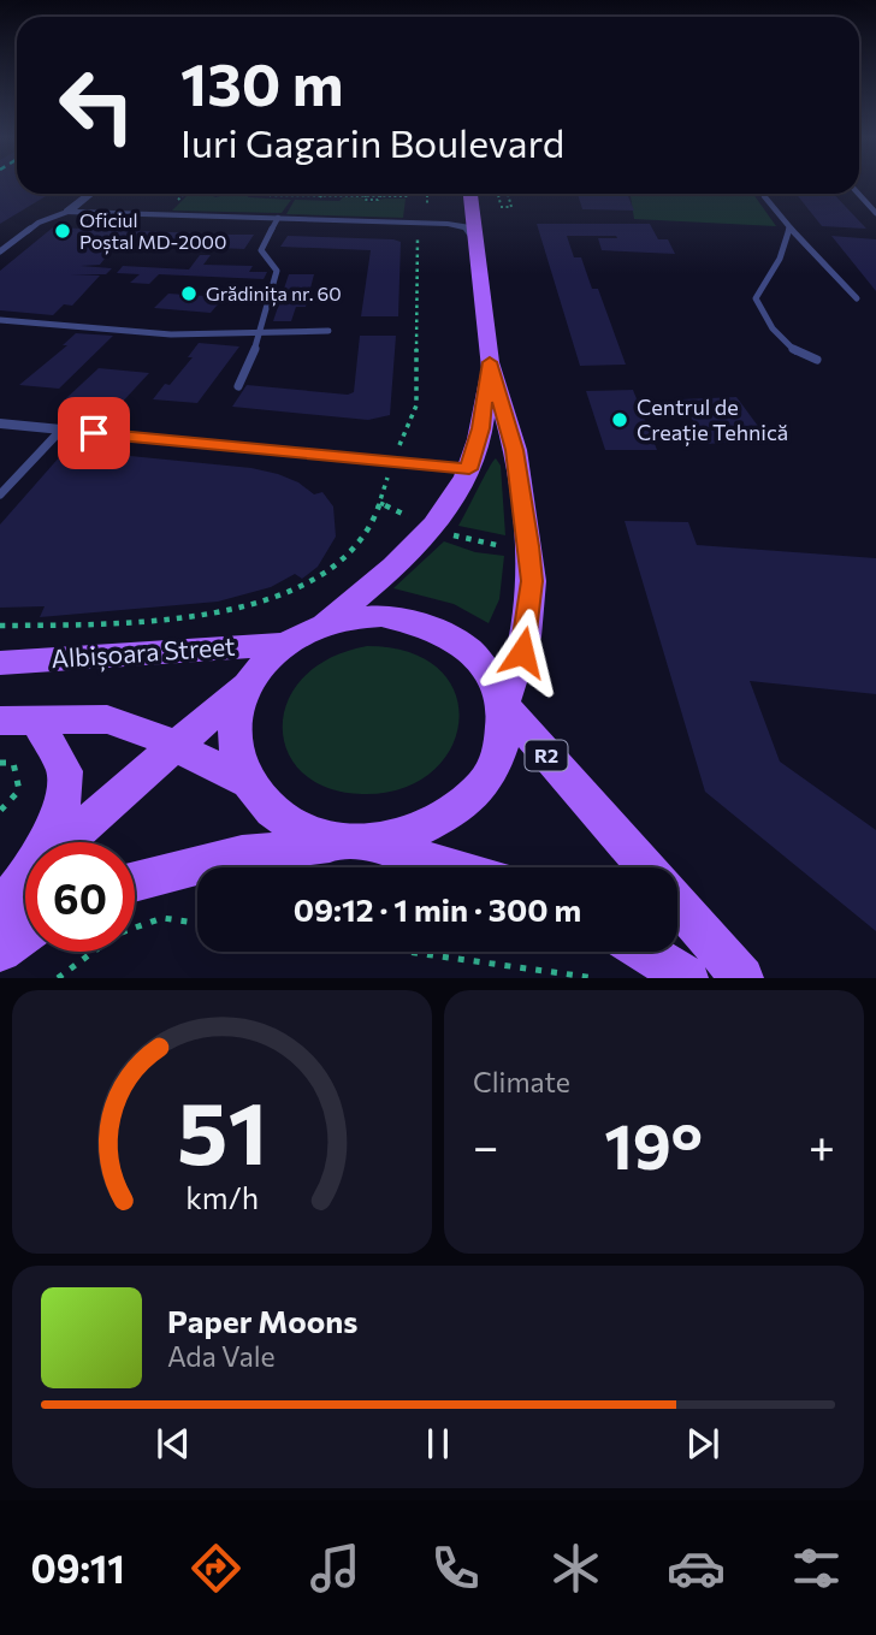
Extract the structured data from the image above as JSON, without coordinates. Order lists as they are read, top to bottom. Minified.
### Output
{"streets":{"main road":["Albișoara Street","R2"]},"crossings":[["Albișoara Street","R2"]],"places":["Oficiul Poștal MD-2000","Grădinița nr. 60","Centrul de Creație Tehnică"],"page":{"turn":["130 m","Iuri Gagarin Boulevard"],"limit":"60","trip":"09:12 · 1 min · 300 m","tile":"Climate","heat":["−","19°","+"],"song":["Paper Moons","Ada Vale"],"tabs":"09:11","gauge":["51","km/h"]}}
